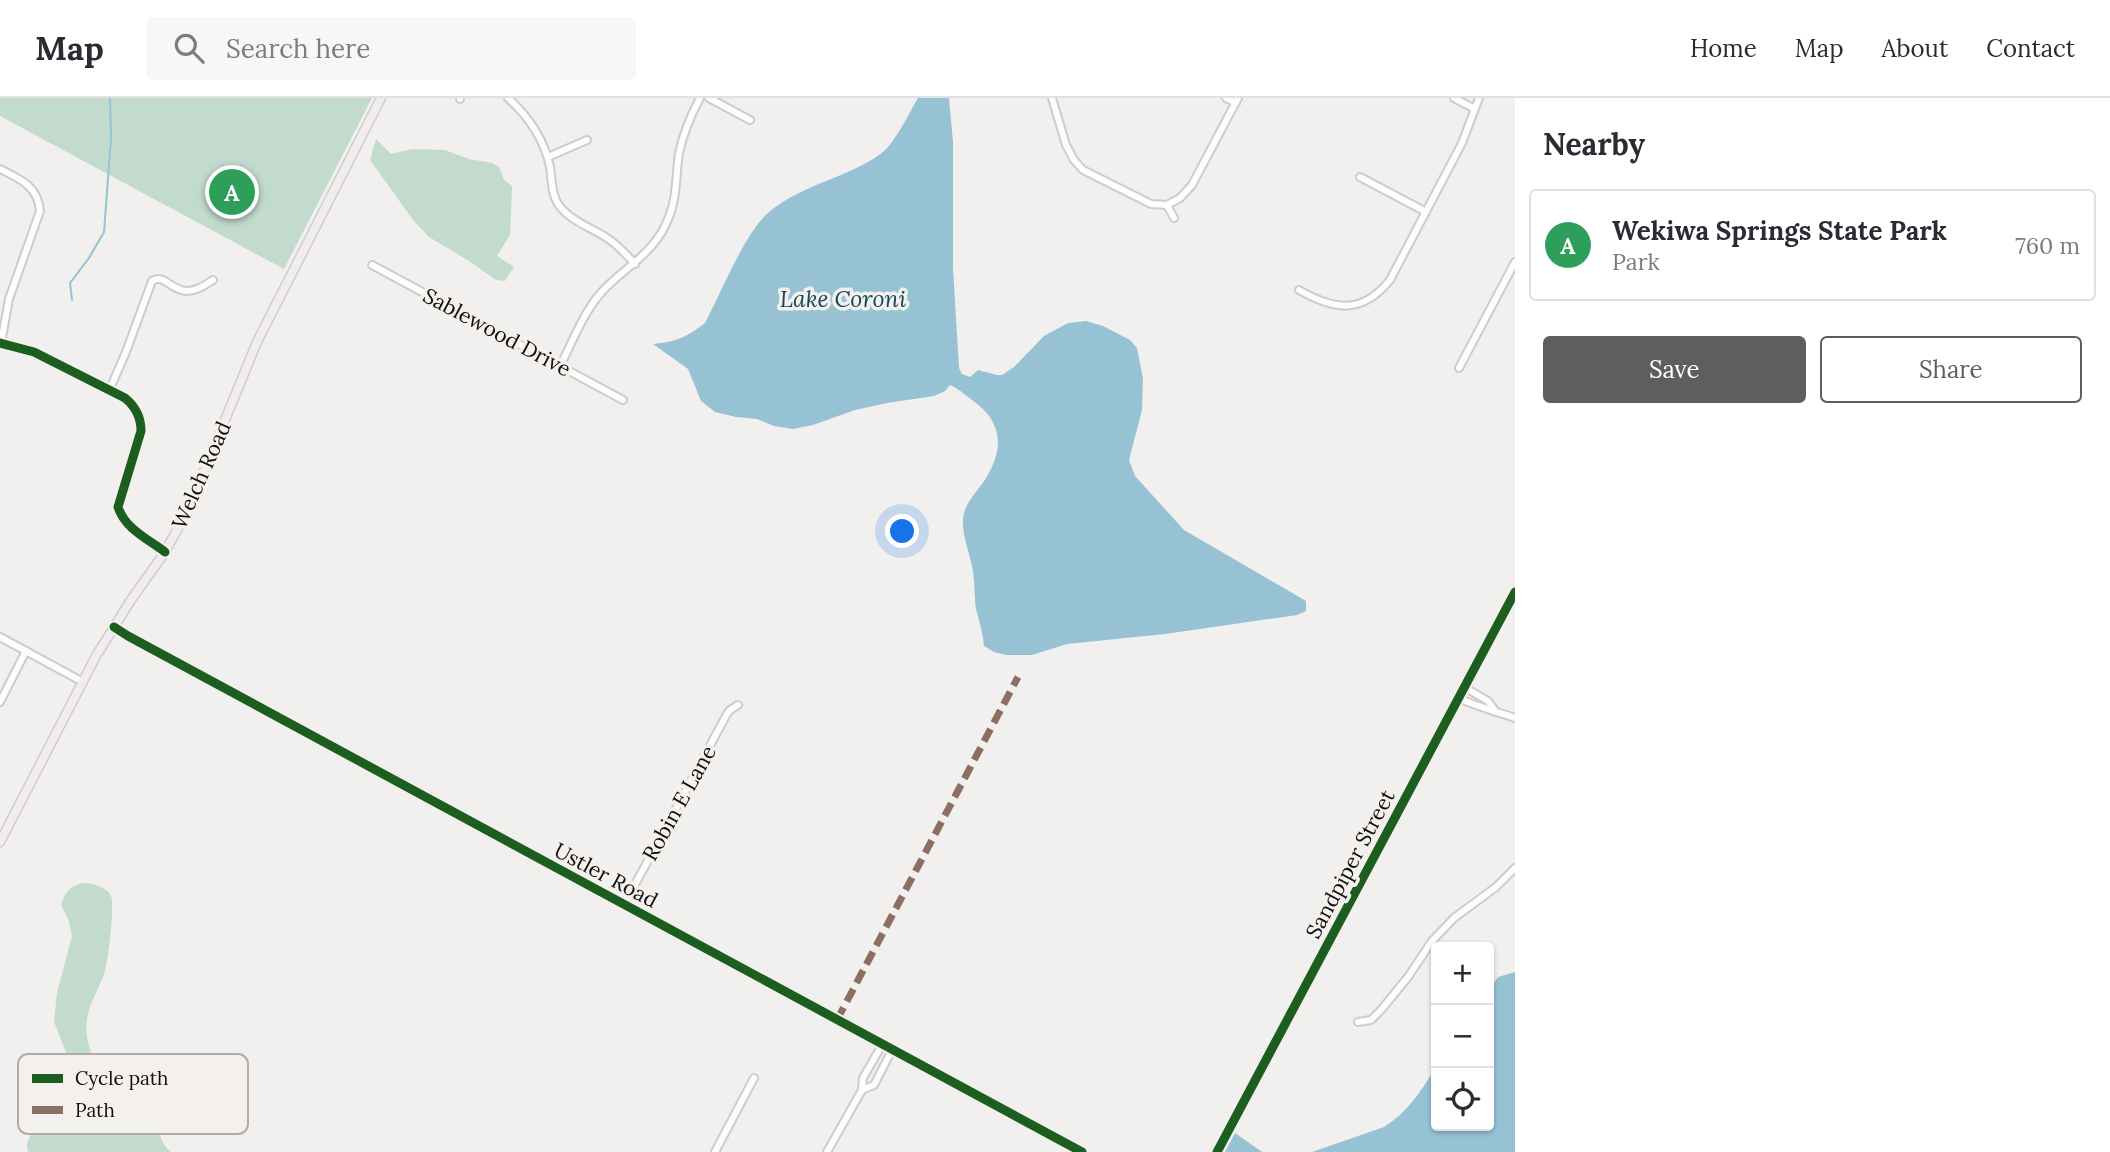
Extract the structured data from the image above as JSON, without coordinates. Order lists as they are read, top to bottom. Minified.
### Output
{"streets":{"main road":["Welch Road"],"street":["Sablewood Drive","Robin E Lane","Sandpiper Street","Ustler Road"]},"crossings":[["Welch Road","Ustler Road"],["Robin E Lane","Ustler Road"]],"water":["Lake Coroni"],"legend":["Cycle path","Path"],"page":{"header":"Map","search":"Search here","nav":["Home","Map","About","Contact"],"heading":"Nearby","pins":"A","list":[{"mark":"A","name":"Wekiwa Springs State Park","note":"Park","value":"760 m"}],"buttons":["Save","Share"],"map_buttons":["+","−"]}}
